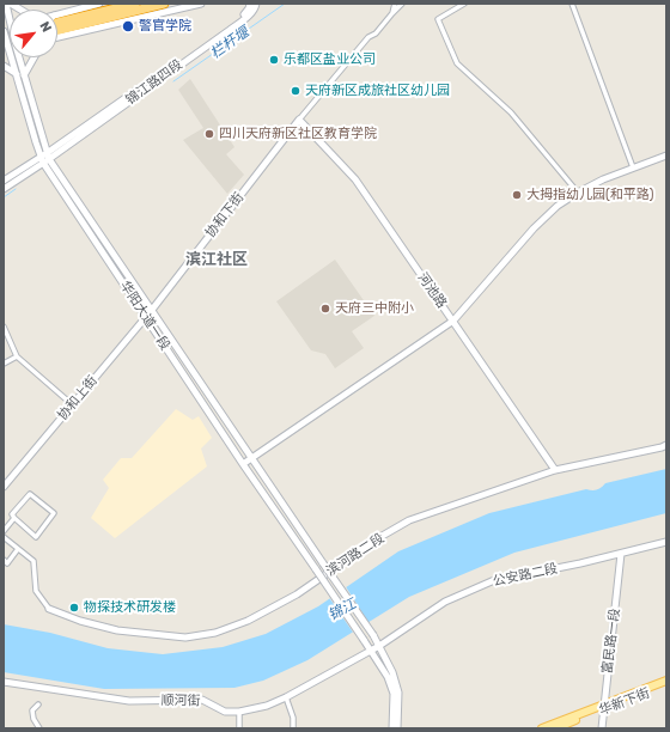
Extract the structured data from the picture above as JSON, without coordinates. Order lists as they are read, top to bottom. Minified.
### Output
{"streets":{"main road":["华新下街"],"street":["锦江路四段","协和下街","河池路","华阳大道一段","协和上街","滨河路二段","公安路二段","富民路一段","顺河街"]},"crossings":[["锦江路四段","华阳大道一段"],["协和下街","河池路"],["协和下街","华阳大道一段"],["协和下街","协和上街"],["河池路","滨河路二段"],["华阳大道一段","协和上街"],["华阳大道一段","公安路二段"],["华阳大道一段","顺河街"],["公安路二段","富民路一段"],["公安路二段","顺河街"],["富民路一段","华新下街"]],"districts":["滨江社区"],"water":["栏杆堰","锦江"],"places":["警官学院","乐都区盐业公司","天府新区成旅社区幼儿园","四川天府新区社区教育学院","大拇指幼儿园(和平路)","天府三中附小","物探技术研发楼"],"north":"top right"}
